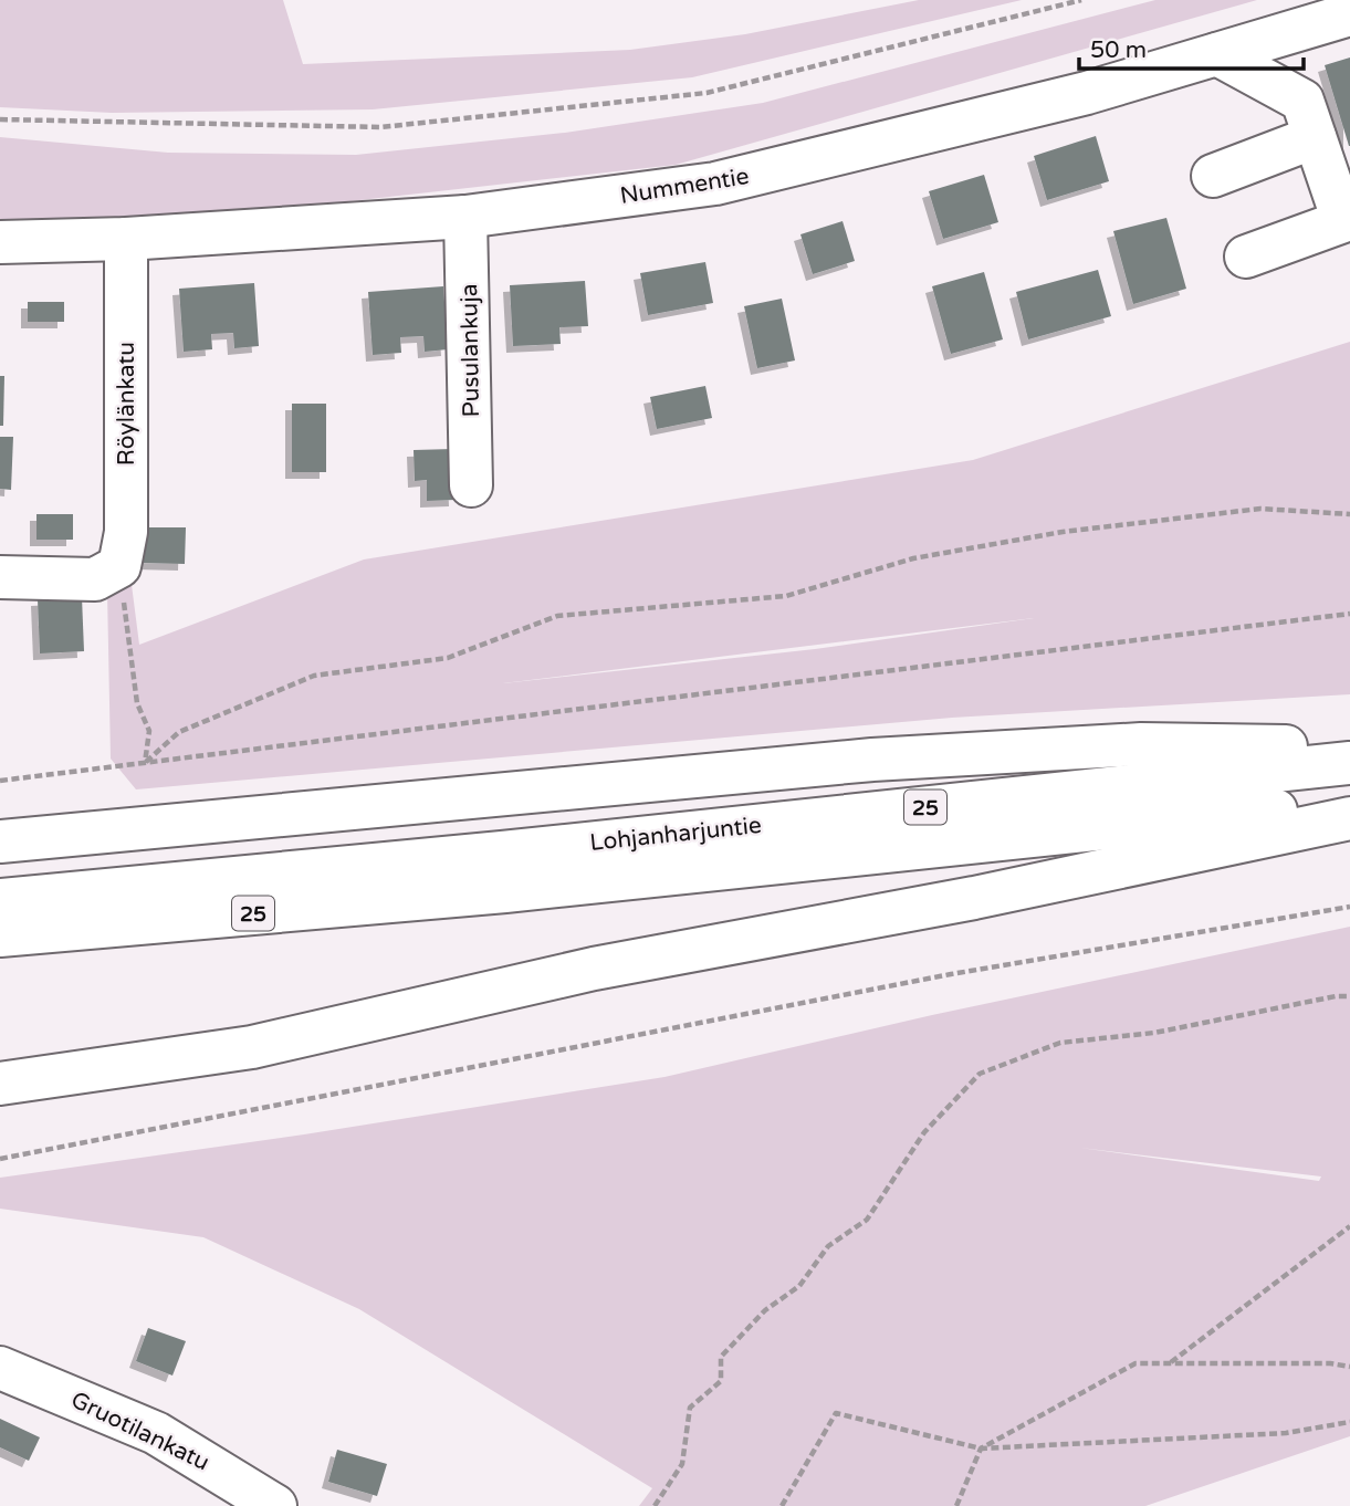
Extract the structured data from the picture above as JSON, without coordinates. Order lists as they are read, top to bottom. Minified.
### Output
{"streets":{"main road":["Nummentie","Pusulankuja","Röylänkatu","25","Lohjanharjuntie","Gruotilankatu"]},"crossings":[["Nummentie","Pusulankuja"],["Nummentie","Röylänkatu"]],"scale_bar":"50 m"}
